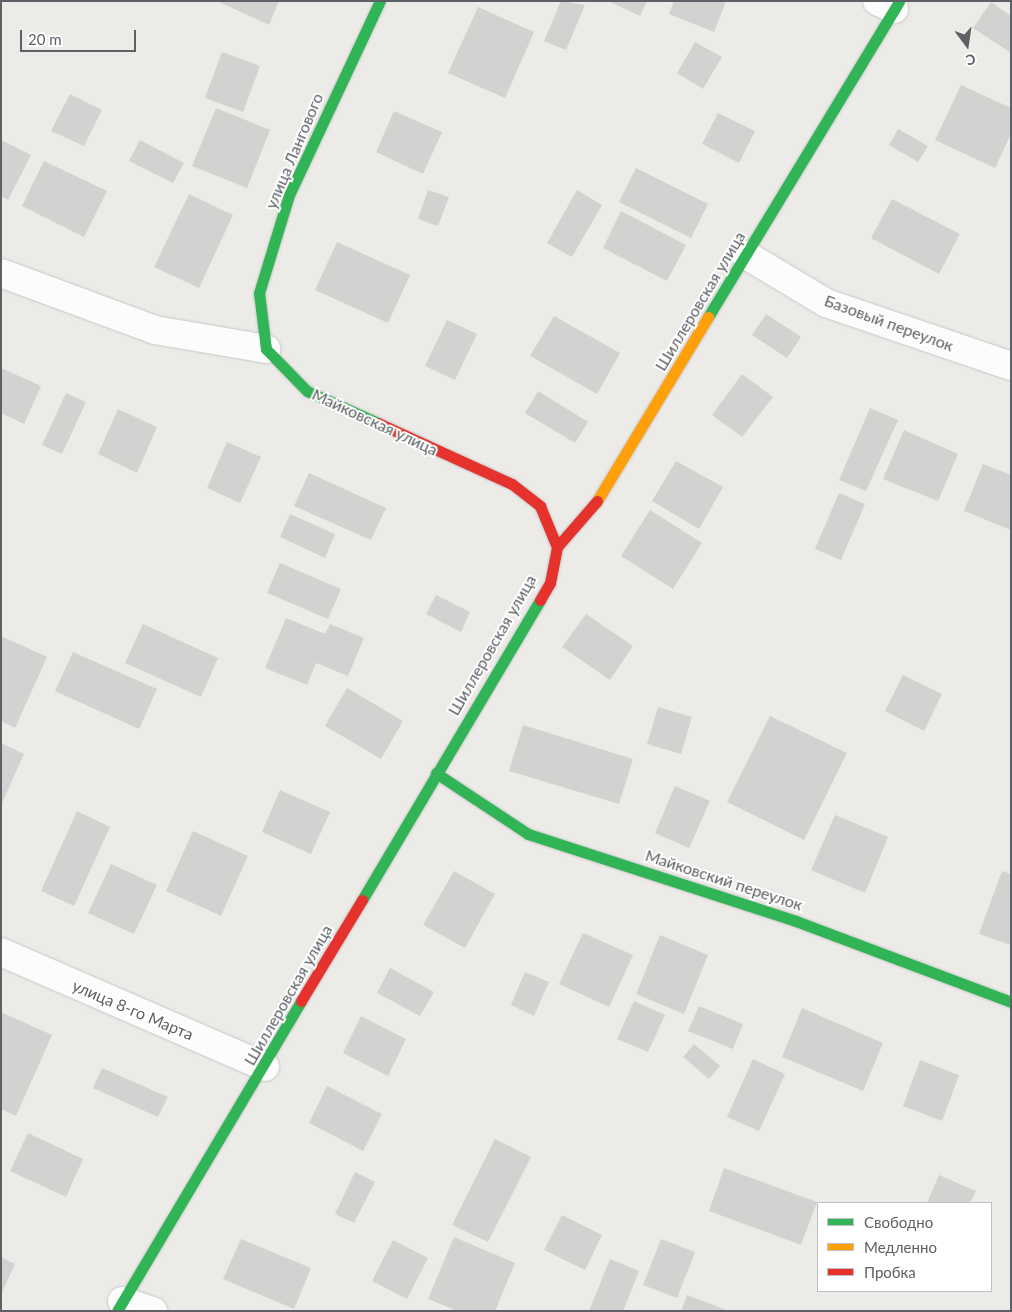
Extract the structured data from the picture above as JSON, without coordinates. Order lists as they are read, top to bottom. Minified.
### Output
{"streets":{"street":["улица Лангового","Шиллеровская улица","Базовый переулок","Майковская улица","Майковский переулок","улица 8-го Марта"]},"crossings":[["улица Лангового","Майковская улица"],["Шиллеровская улица","Базовый переулок"],["Шиллеровская улица","Майковская улица"],["Шиллеровская улица","Майковский переулок"],["Шиллеровская улица","улица 8-го Марта"]],"legend":["Свободно","Медленно","Пробка"],"scale_bar":"20 m","north":"bottom"}
